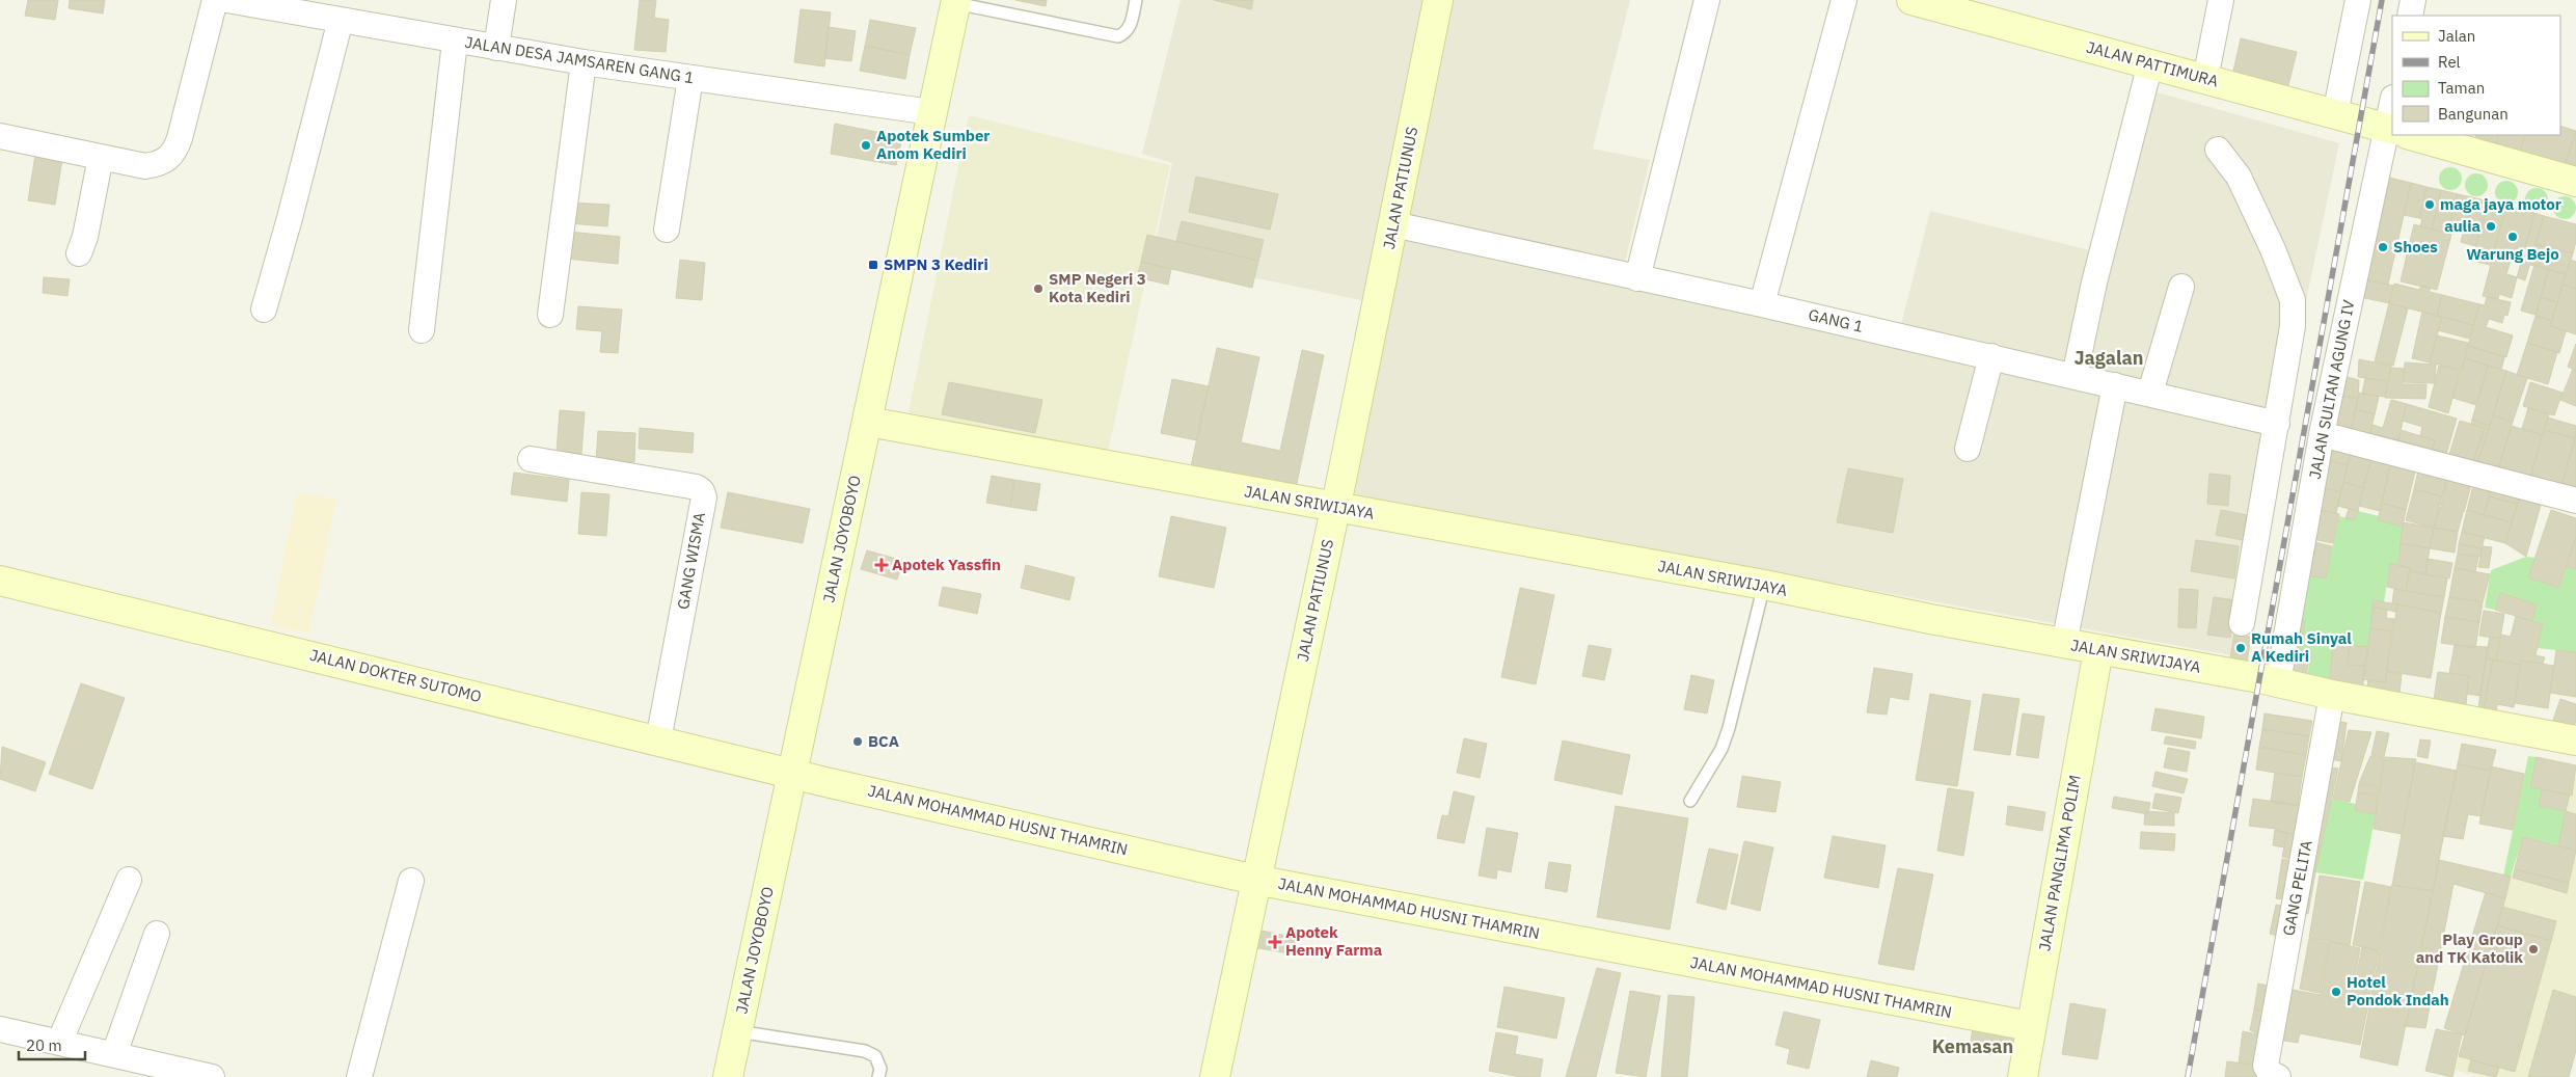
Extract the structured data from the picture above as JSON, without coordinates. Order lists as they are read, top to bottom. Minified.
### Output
{"streets":{"street":["JALAN DESA JAMSAREN GANG 1","JALAN PATTIMURA","JALAN PATIUNUS","GANG 1","JALAN SULTAN AGUNG IV","JALAN SRIWIJAYA","JALAN JOYOBOYO","GANG WISMA","JALAN DOKTER SUTOMO","JALAN MOHAMMAD HUSNI THAMRIN","JALAN PANGLIMA POLIM","GANG PELITA"]},"crossings":[["JALAN DESA JAMSAREN GANG 1","JALAN JOYOBOYO"],["JALAN PATIUNUS","GANG 1"],["JALAN PATIUNUS","JALAN SRIWIJAYA"],["JALAN PATIUNUS","JALAN MOHAMMAD HUSNI THAMRIN"],["JALAN SULTAN AGUNG IV","JALAN SRIWIJAYA"],["JALAN SRIWIJAYA","JALAN JOYOBOYO"],["JALAN SRIWIJAYA","JALAN PANGLIMA POLIM"],["JALAN SRIWIJAYA","GANG PELITA"],["JALAN JOYOBOYO","JALAN DOKTER SUTOMO"],["JALAN JOYOBOYO","JALAN MOHAMMAD HUSNI THAMRIN"],["GANG WISMA","JALAN DOKTER SUTOMO"],["JALAN DOKTER SUTOMO","JALAN MOHAMMAD HUSNI THAMRIN"],["JALAN MOHAMMAD HUSNI THAMRIN","JALAN PANGLIMA POLIM"]],"districts":["Jagalan","Kemasan"],"places":{"other":["Apotek Sumber Anom Kediri","maga jaya motor","aulia","Warung Bejo","Shoes","SMP Negeri 3 Kota Kediri","Rumah Sinyal A Kediri","BCA","Play Group and TK Katolik","Hotel Pondok Indah"],"transit":["SMPN 3 Kediri"],"health":["Apotek Yassfin","Apotek Henny Farma"]},"legend":["Jalan","Rel","Taman","Bangunan"],"scale_bar":"20 m"}
